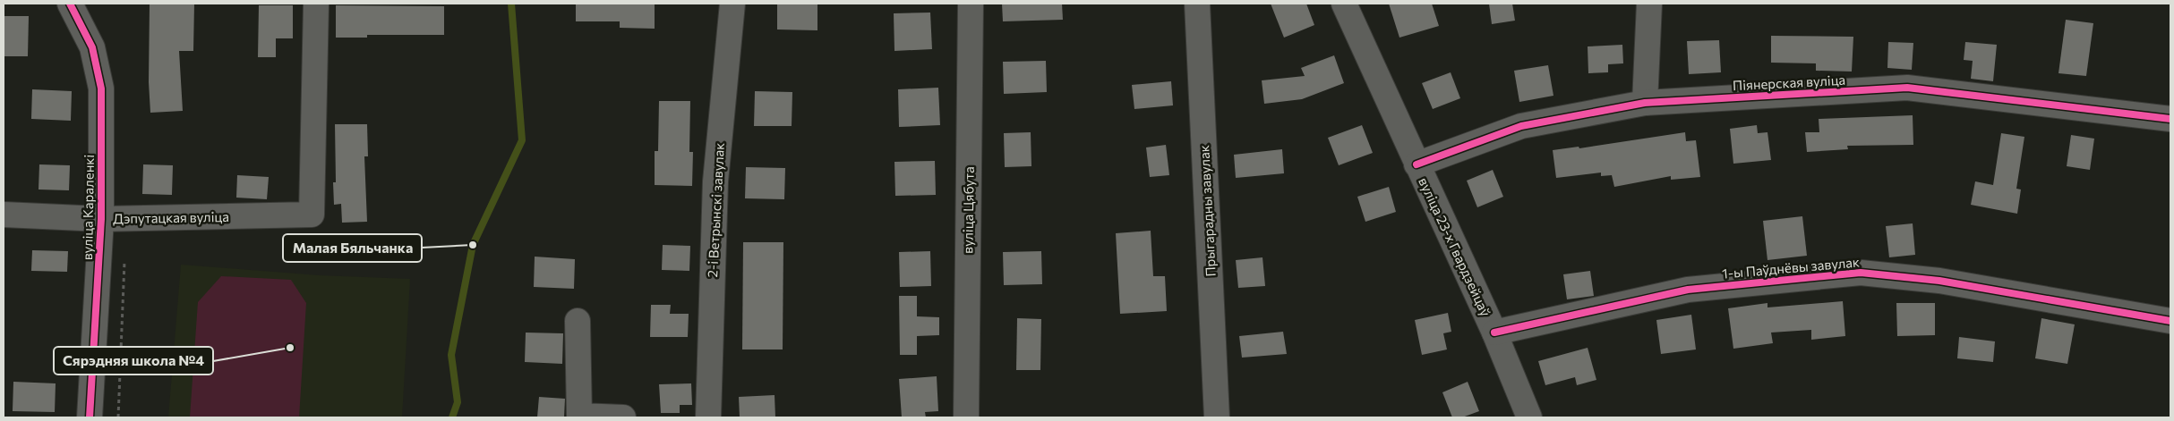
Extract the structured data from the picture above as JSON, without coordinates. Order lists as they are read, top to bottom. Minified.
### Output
{"streets":{"street":["Піянерская вуліца","вуліца Караленкі","2-і Ветрынскі завулак","вуліца Цябута","Прыгарадны завулак","Дэпутацкая вуліца","вуліца 23-х Гвардзейцаў","1-ы Паўднёвы завулак"]},"crossings":[["Піянерская вуліца","вуліца 23-х Гвардзейцаў"],["вуліца Караленкі","Дэпутацкая вуліца"],["вуліца 23-х Гвардзейцаў","1-ы Паўднёвы завулак"]],"places":["Малая Бяльчанка","Сярэдняя школа №4"]}
